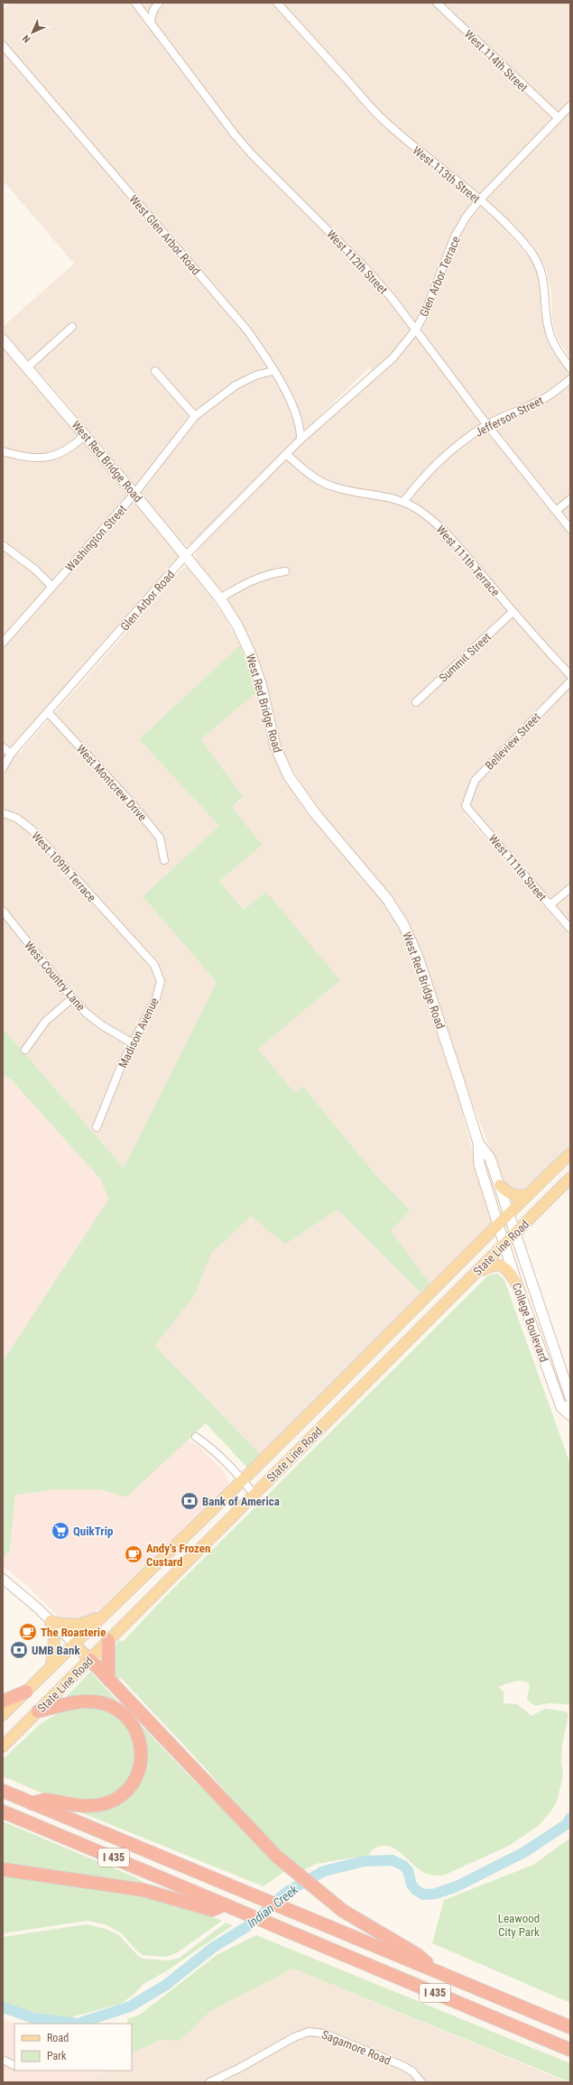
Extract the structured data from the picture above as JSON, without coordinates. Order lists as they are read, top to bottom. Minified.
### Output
{"streets":{"highway":["I 435"],"main road":["West Red Bridge Road","State Line Road","College Boulevard"],"street":["West 114th Street","West 113th Street","West Glen Arbor Road","West 112th Street","Glen Arbor Terrace","Jefferson Street","Washington Street","West 111th Terrace","Glen Arbor Road","Summit Street","Belleview Street","West Montcrew Drive","West 109th Terrace","West 111th Street","West Country Lane","Madison Avenue","Sagamore Road"]},"crossings":[["West 114th Street","Glen Arbor Terrace"],["West 113th Street","Glen Arbor Terrace"],["West Glen Arbor Road","Glen Arbor Terrace"],["West Glen Arbor Road","Washington Street"],["West Glen Arbor Road","Glen Arbor Road"],["West 112th Street","Glen Arbor Terrace"],["West 112th Street","Jefferson Street"],["Glen Arbor Terrace","Glen Arbor Road"],["Jefferson Street","West 111th Terrace"],["West Red Bridge Road","Washington Street"],["West Red Bridge Road","Glen Arbor Road"],["West Red Bridge Road","State Line Road"],["West Red Bridge Road","College Boulevard"],["West 111th Terrace","Glen Arbor Road"],["West 111th Terrace","Summit Street"],["Glen Arbor Road","West Montcrew Drive"],["Belleview Street","West 111th Street"],["West 109th Terrace","Madison Avenue"],["West Country Lane","Madison Avenue"],["State Line Road","College Boulevard"]],"water":["Indian Creek"],"parks":["Leawood City Park"],"places":{"bank":["Bank of America","UMB Bank"],"supermarket":["QuikTrip"],"cafe":["Andy's Frozen Custard","The Roasterie"]},"legend":["Road","Park"],"north":"bottom left"}
